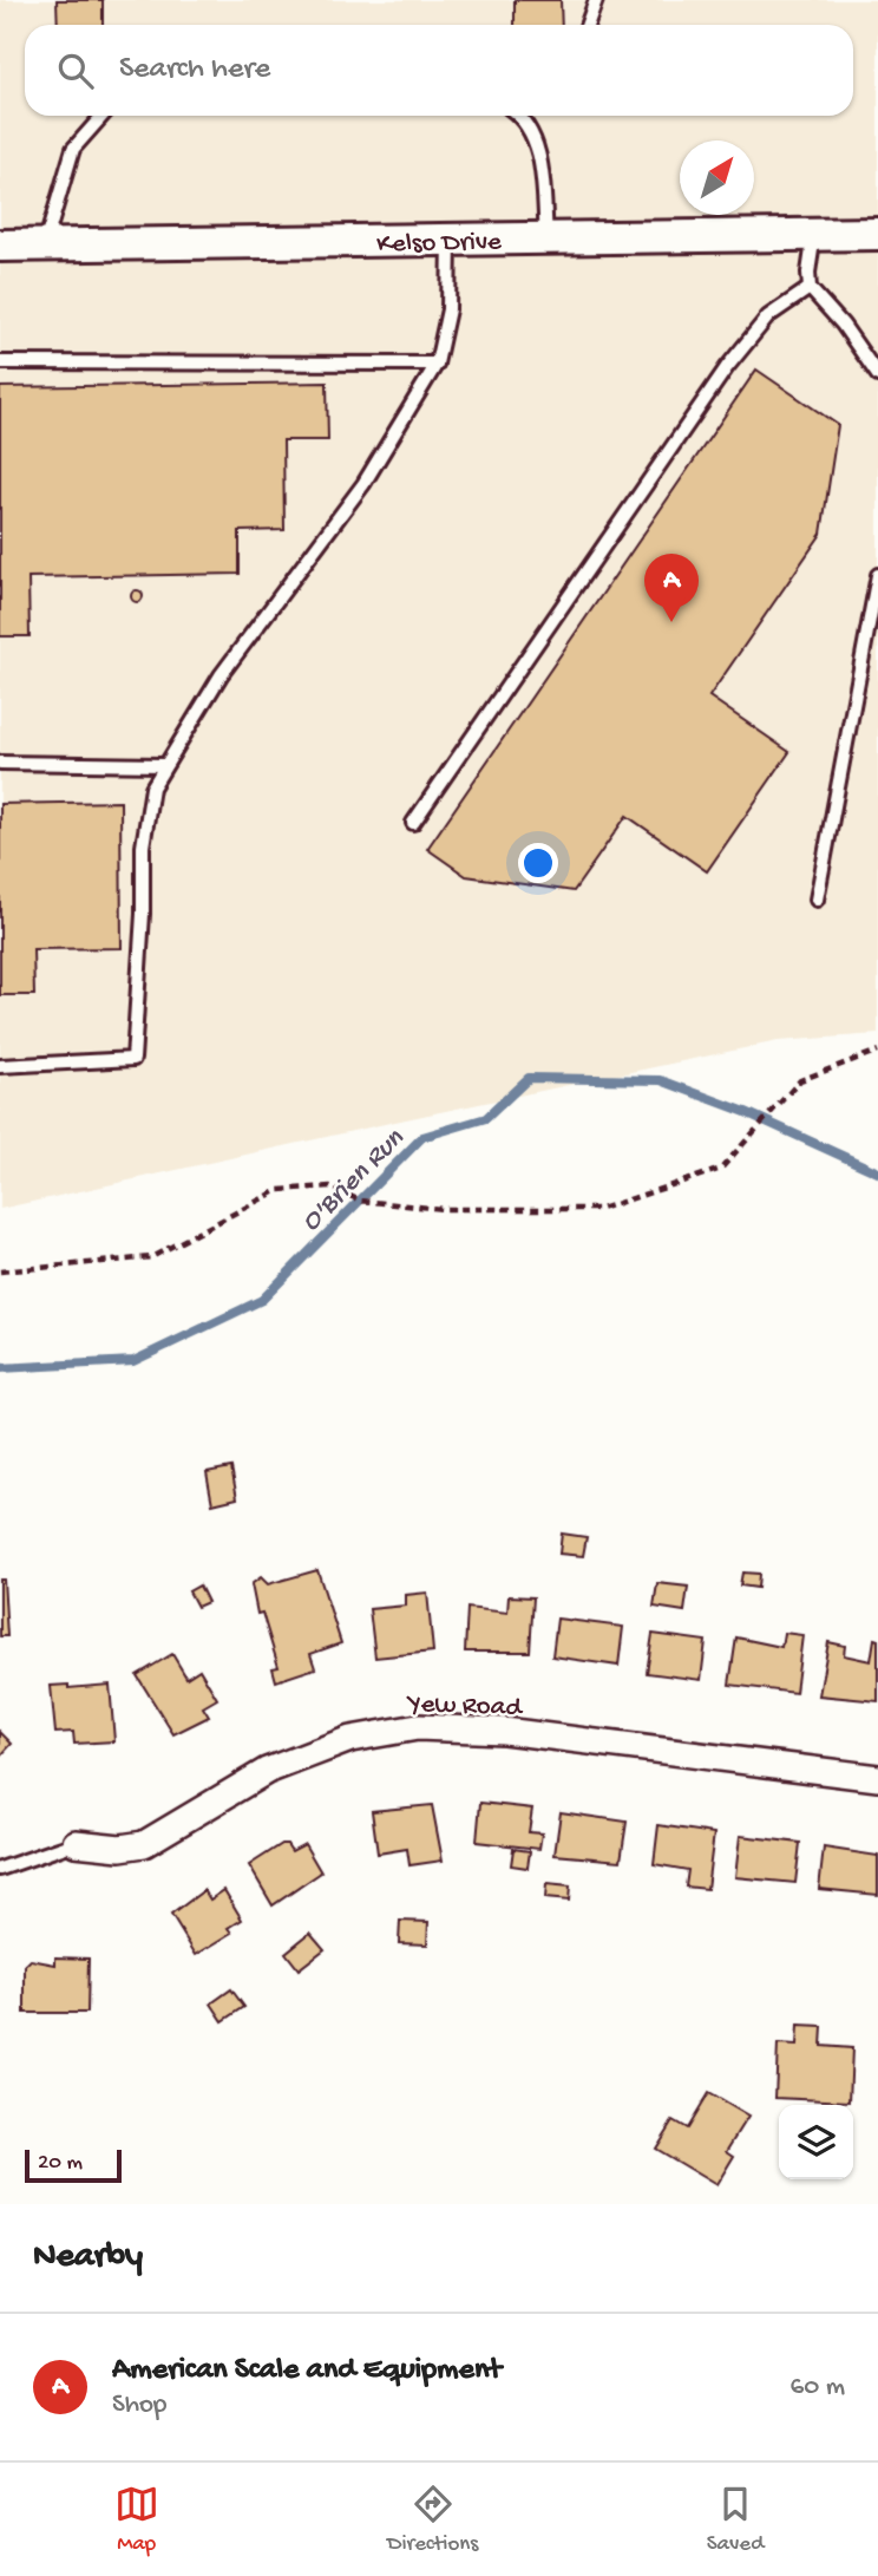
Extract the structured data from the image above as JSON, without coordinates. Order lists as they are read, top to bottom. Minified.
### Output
{"streets":{"street":["Kelso Drive","Yew Road"]},"water":["O'Brien Run"],"scale_bar":"20 m","north":"top right","page":{"search":"Search here","pins":"A","scale":"20 m","heading":"Nearby","list":[{"mark":"A","name":"American Scale and Equipment","note":"Shop","value":"60 m"}],"nav":["Map","Directions","Saved"]}}
